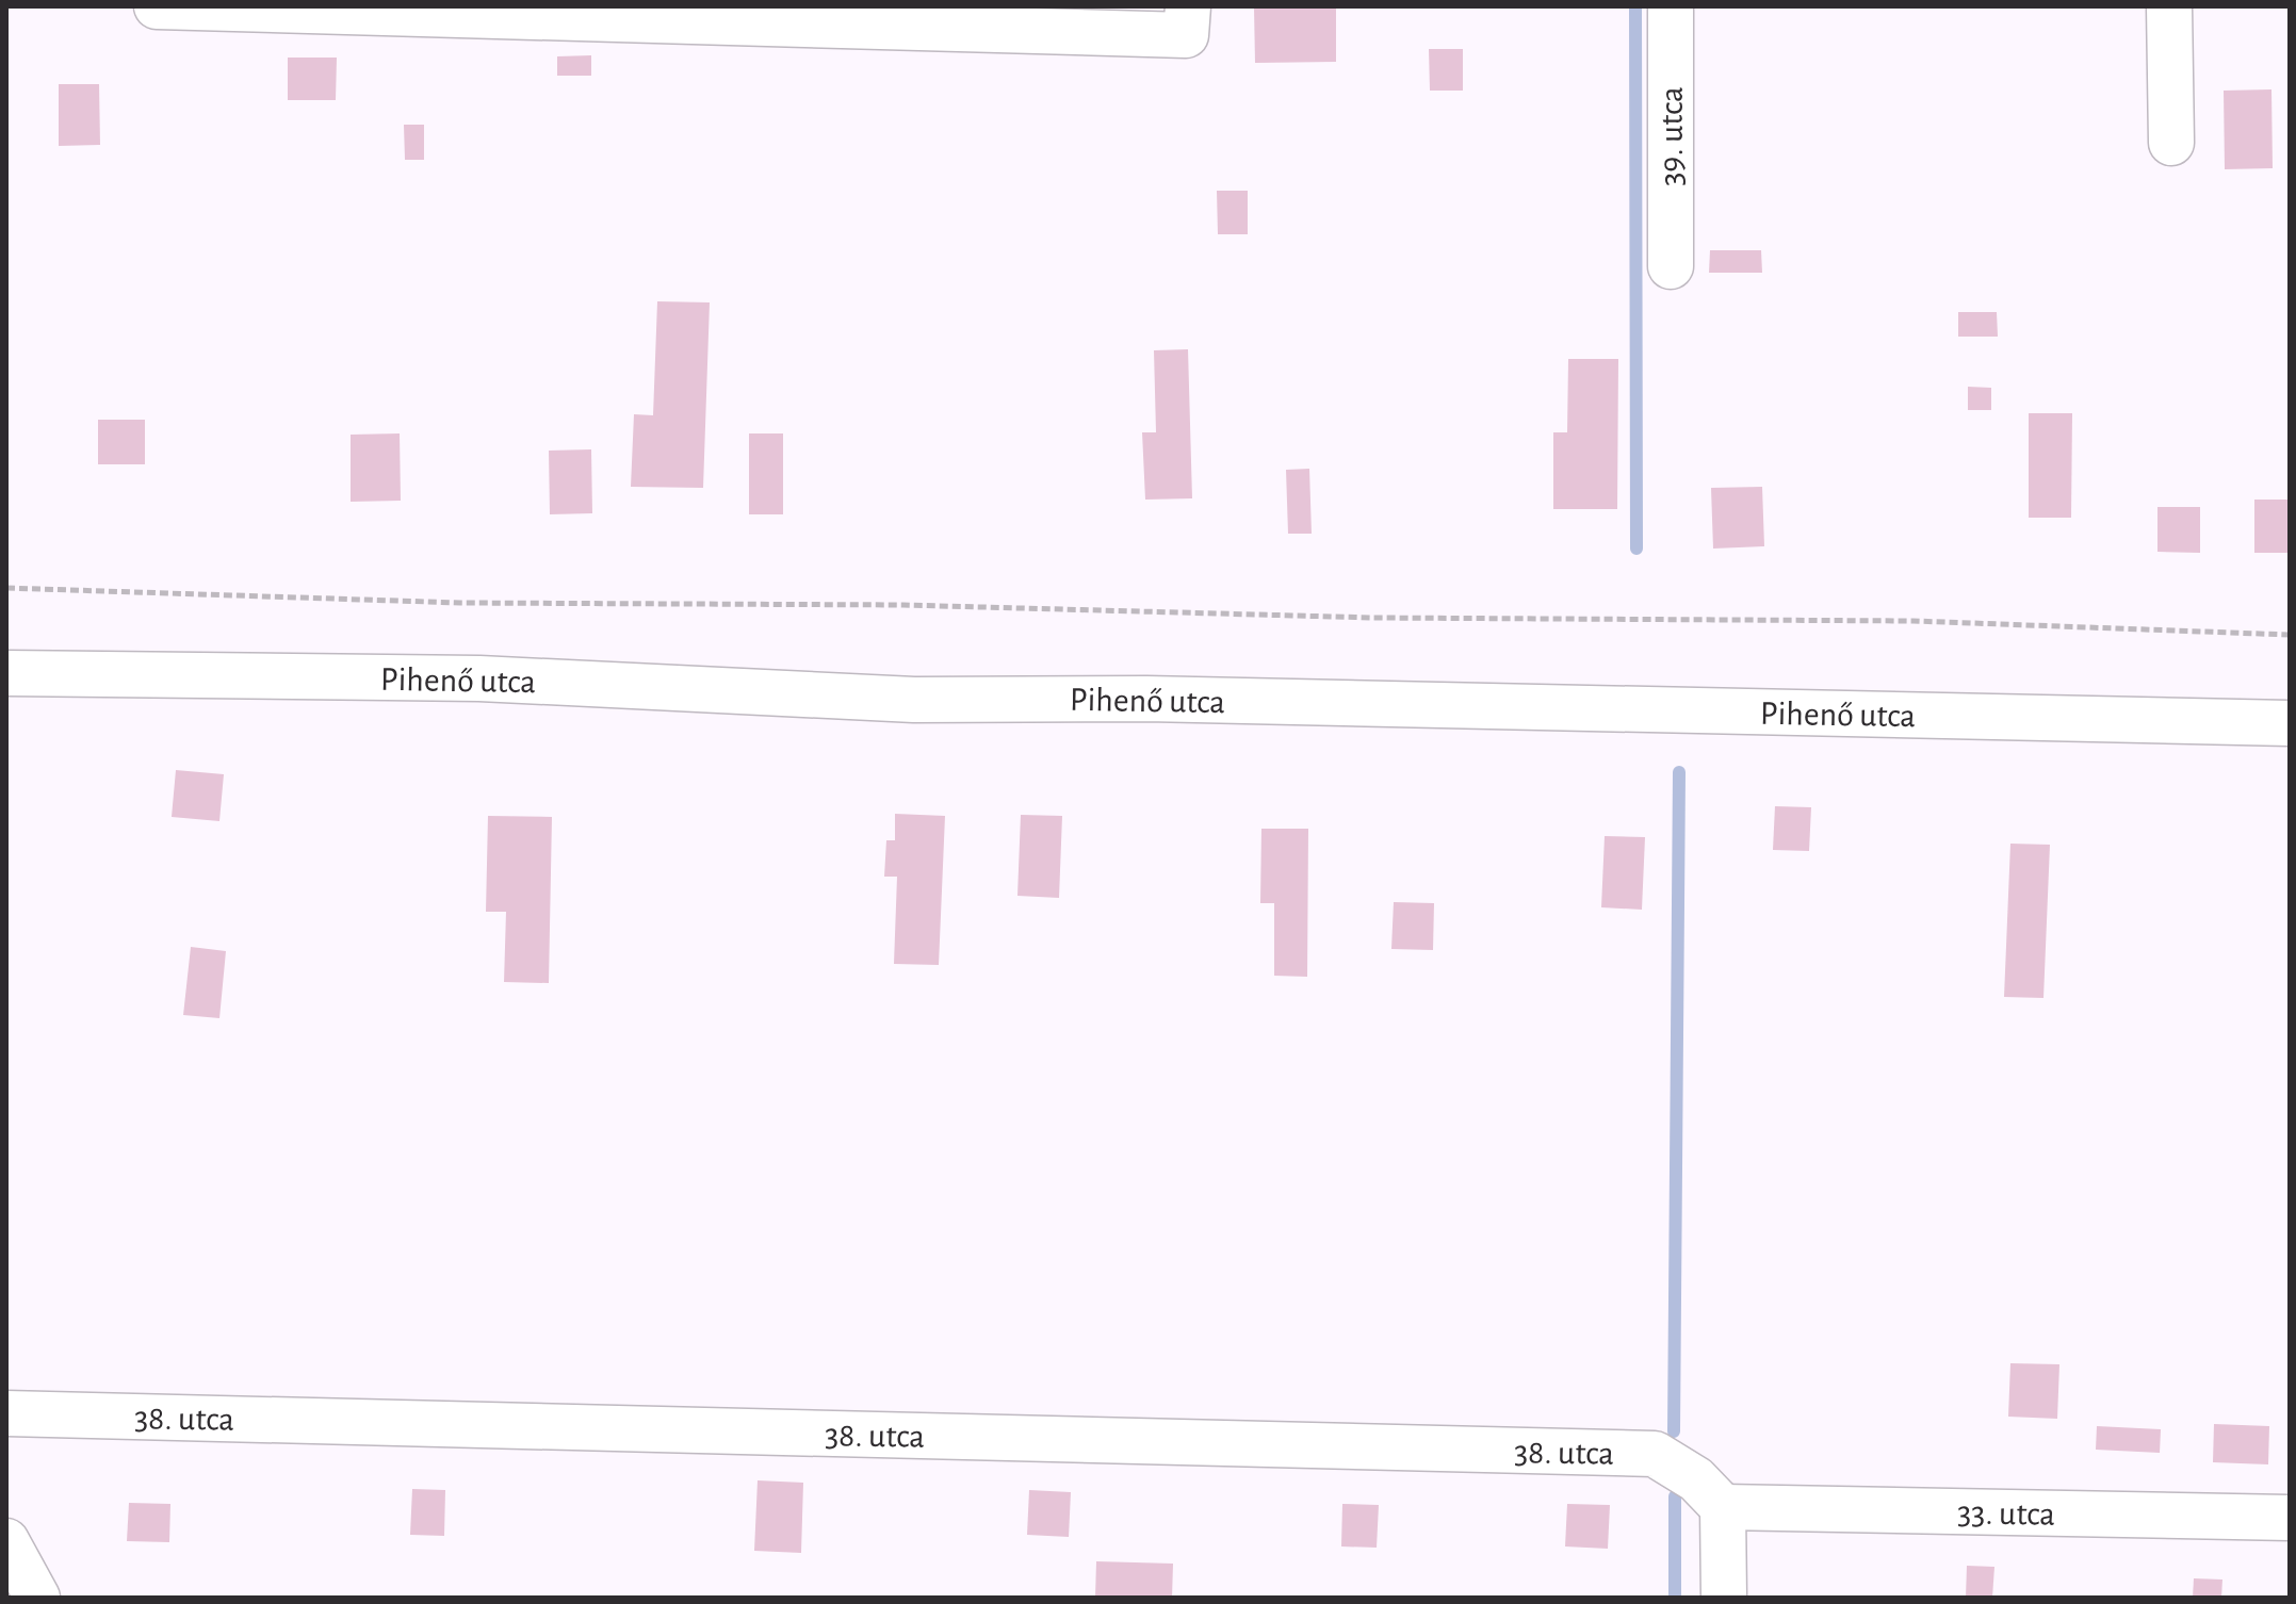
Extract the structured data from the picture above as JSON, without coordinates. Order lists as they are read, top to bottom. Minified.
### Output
{"streets":{"street":["39. utca","Pihenő utca","38. utca","33. utca"]},"crossings":[["38. utca","33. utca"]]}
